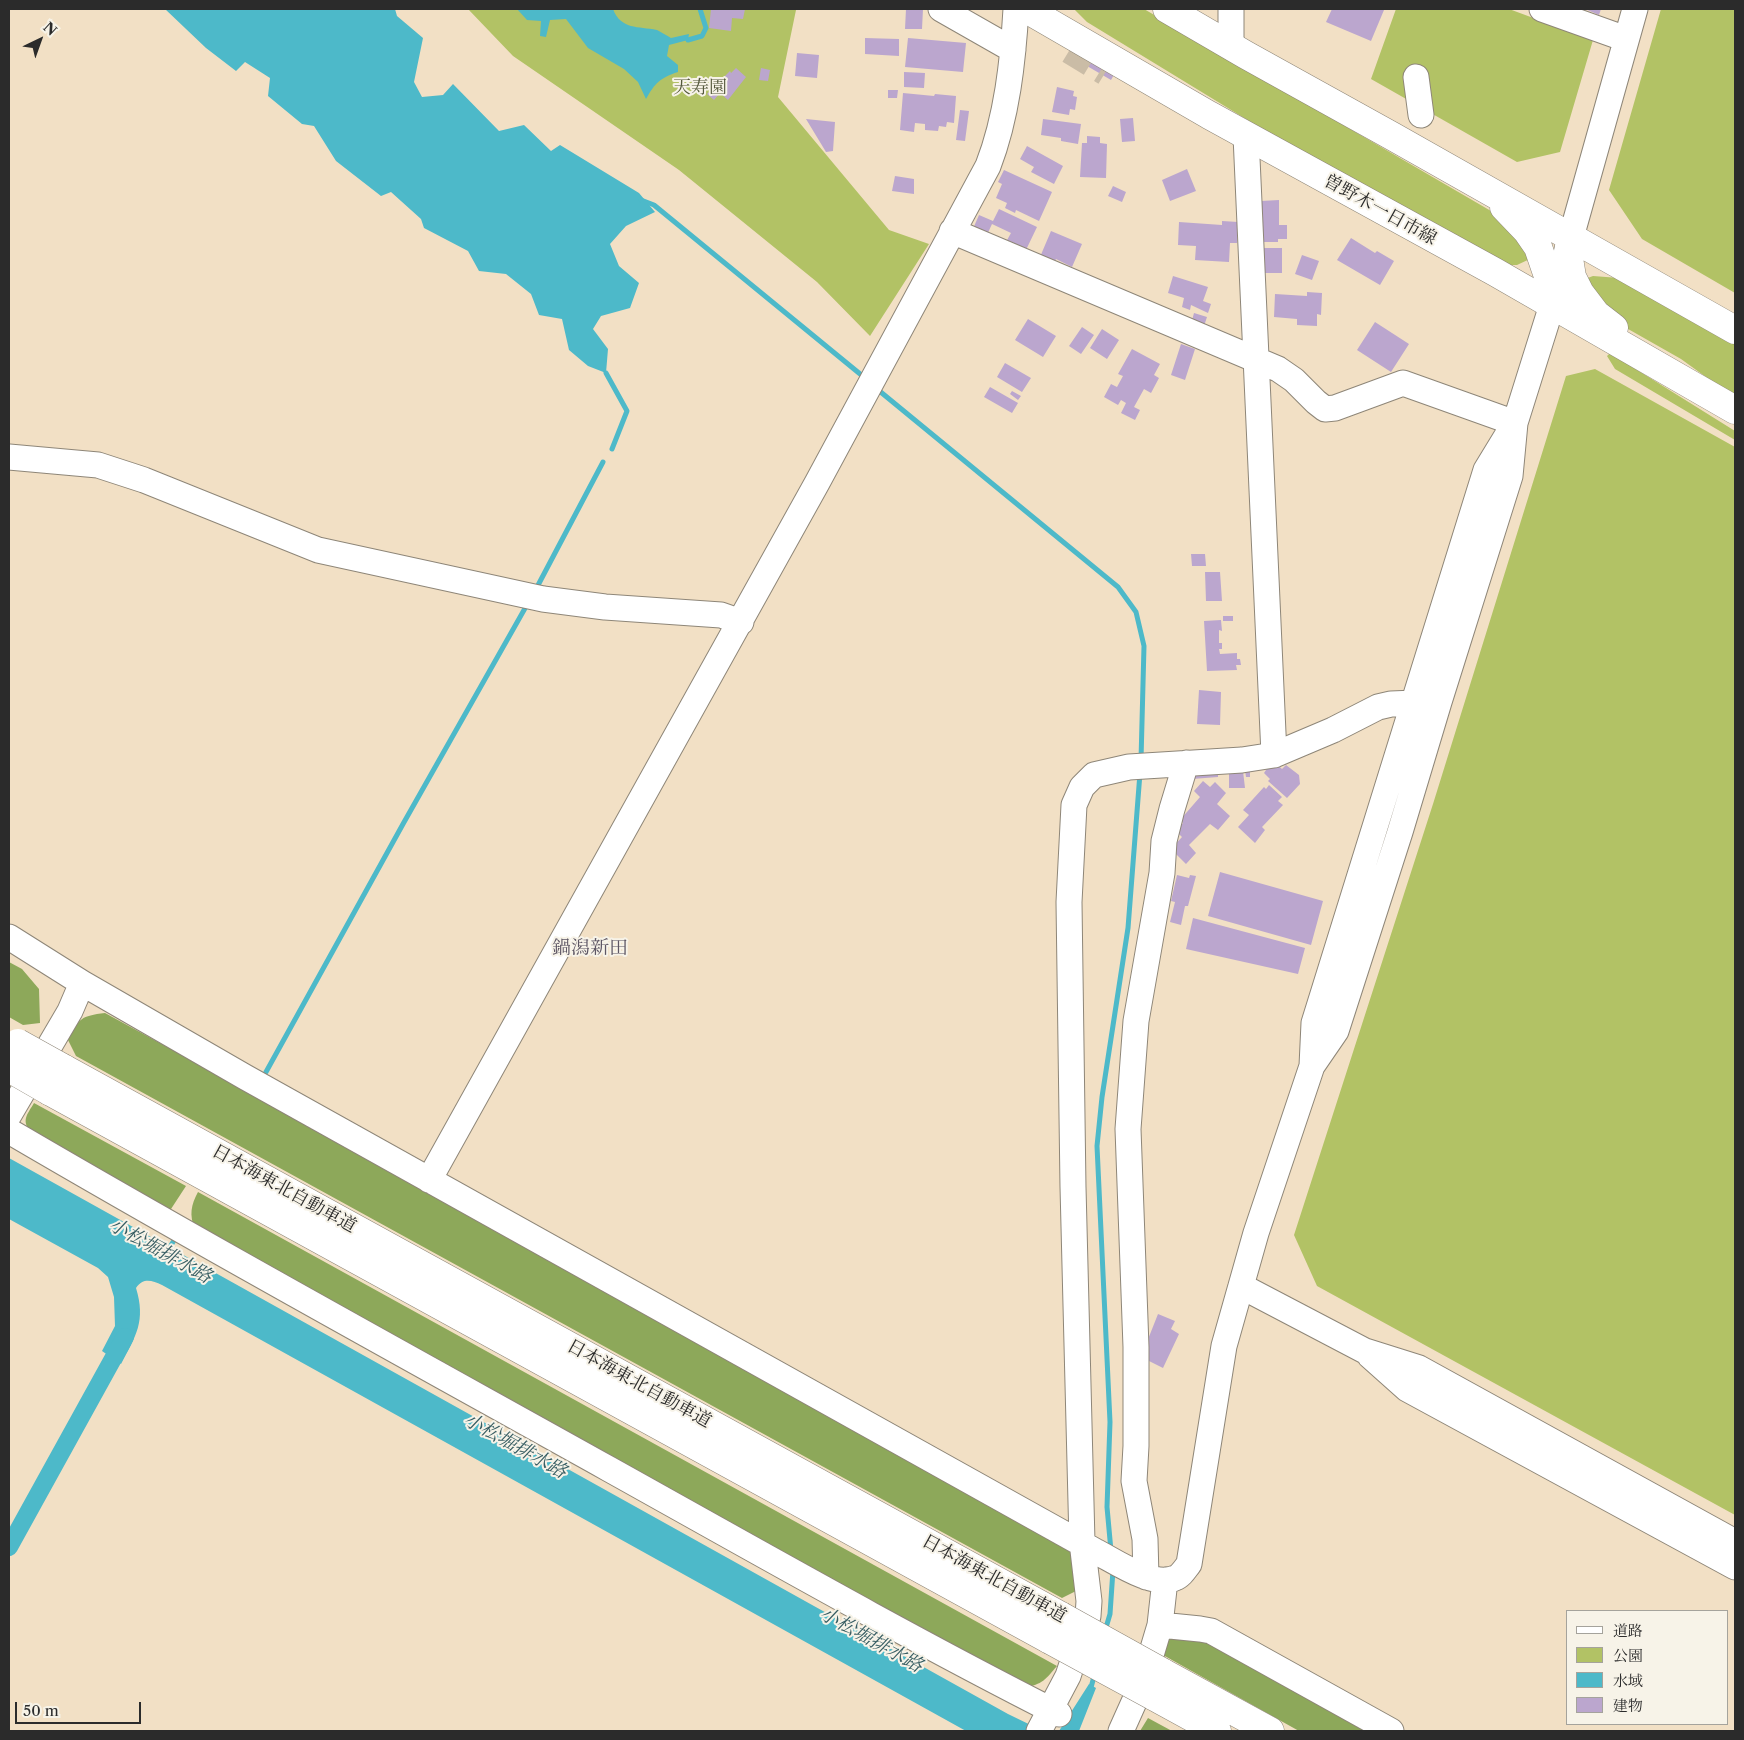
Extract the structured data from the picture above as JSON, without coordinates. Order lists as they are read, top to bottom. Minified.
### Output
{"streets":{"main road":["曽野木一日市線","日本海東北自動車道"]},"districts":["鍋潟新田"],"water":["小松堀排水路"],"parks":["天寿園"],"legend":["道路","公園","水域","建物"],"scale_bar":"50 m","north":"top right"}
